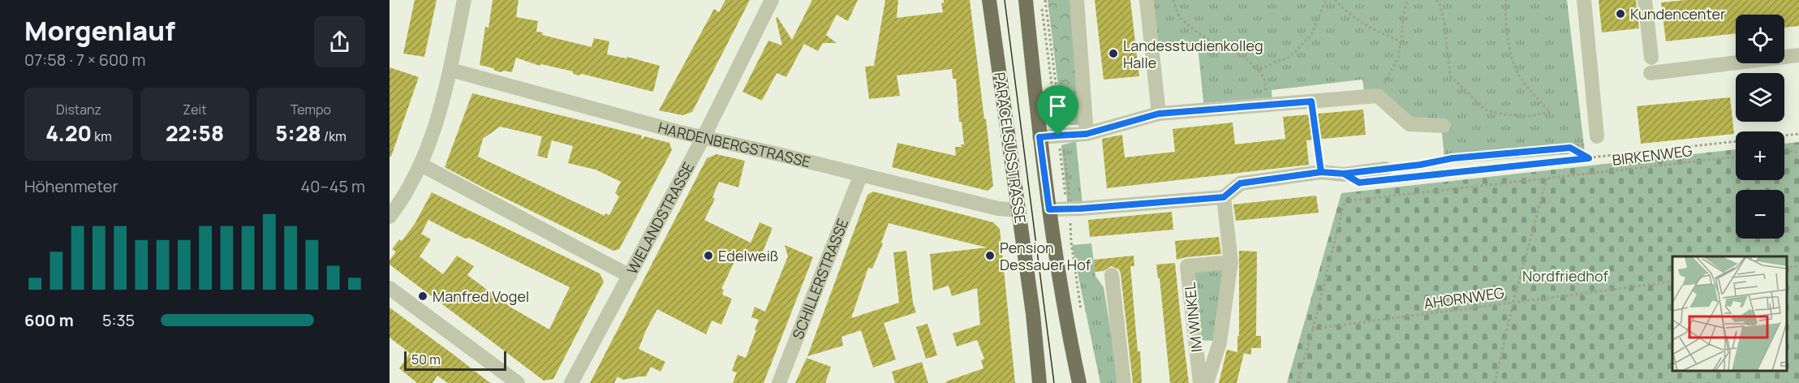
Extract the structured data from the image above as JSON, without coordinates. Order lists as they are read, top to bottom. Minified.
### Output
{"streets":{"main road":["PARACELSUSSTRASSE"],"street":["HARDENBERGSTRASSE","WIELANDSTRASSE","SCHILLERSTRASSE","IM WINKEL"],"path":["BIRKENWEG","AHORNWEG"]},"crossings":[["HARDENBERGSTRASSE","PARACELSUSSTRASSE"],["HARDENBERGSTRASSE","WIELANDSTRASSE"],["HARDENBERGSTRASSE","SCHILLERSTRASSE"],["BIRKENWEG","AHORNWEG"]],"parks":["Nordfriedhof"],"places":["Kundencenter","Landesstudienkolleg Halle","Edelweiß","Pension Dessauer Hof","Manfred Vogel"],"scale_bar":"50 m","page":{"heading":["Morgenlauf","07:58 · 7 × 600 m"],"map_buttons":["+","−"],"stats":[["Distanz","4.20 km"],["Zeit","22:58"],["Tempo","5:28 /km"]],"chart":["Höhenmeter","40–45 m"],"list":[{"name":"600 m","note":"5:35"}],"scale":"50 m"}}
